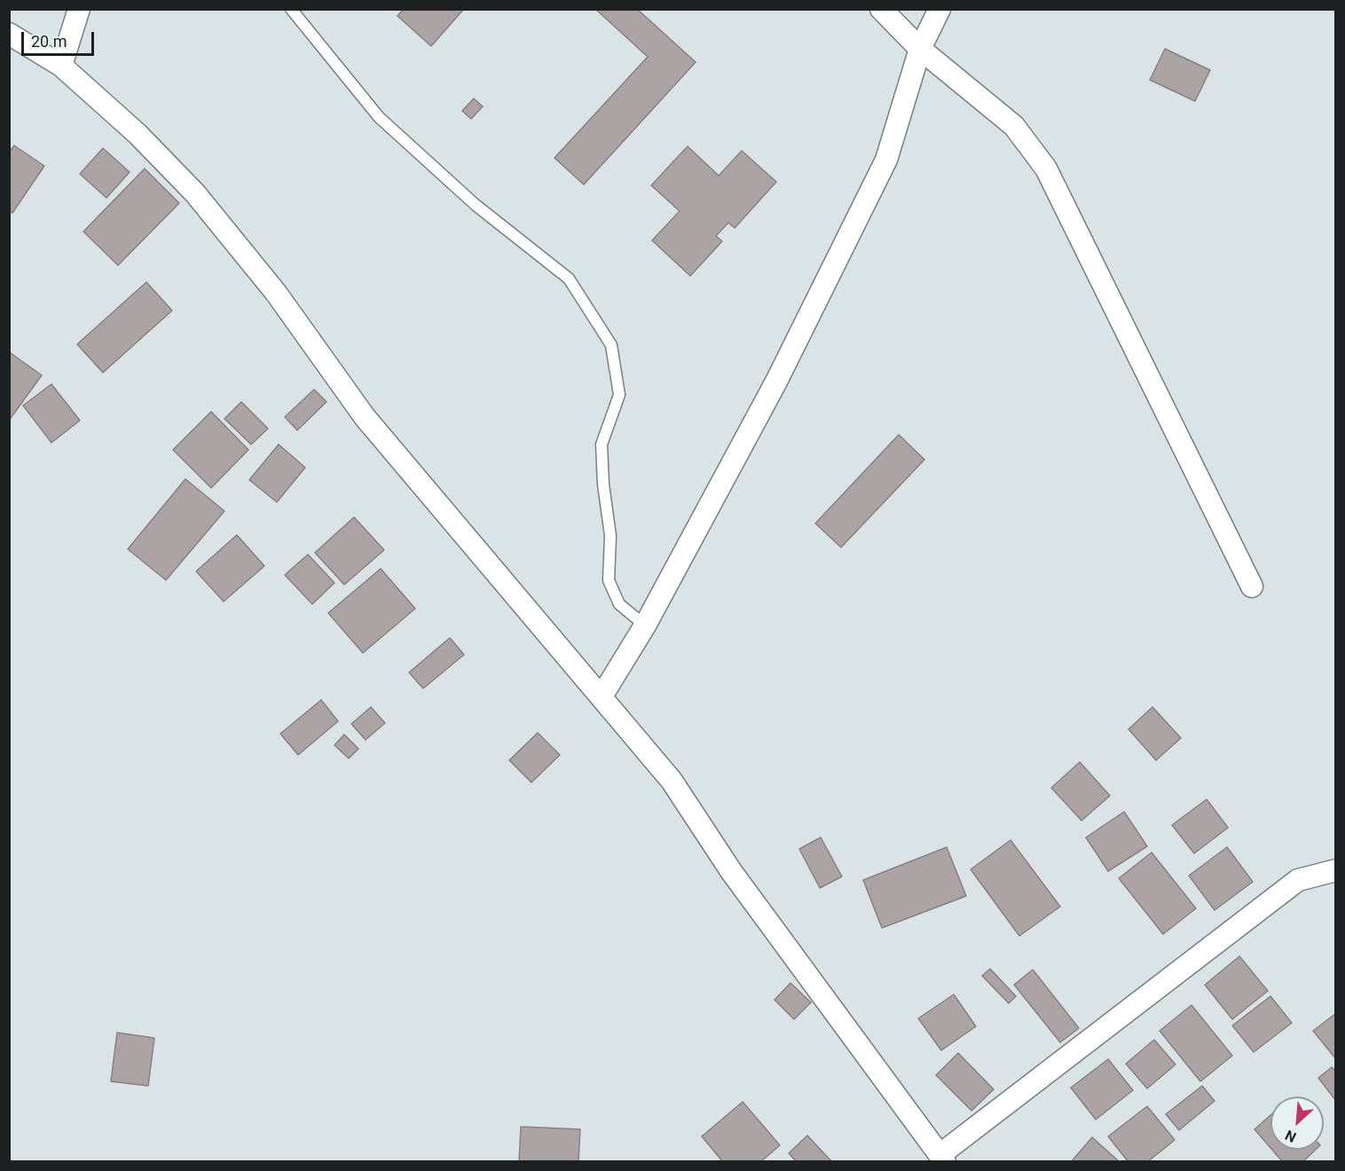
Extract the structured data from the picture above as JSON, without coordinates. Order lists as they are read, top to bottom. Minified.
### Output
{"scale_bar":"20 m","north":"bottom left"}
